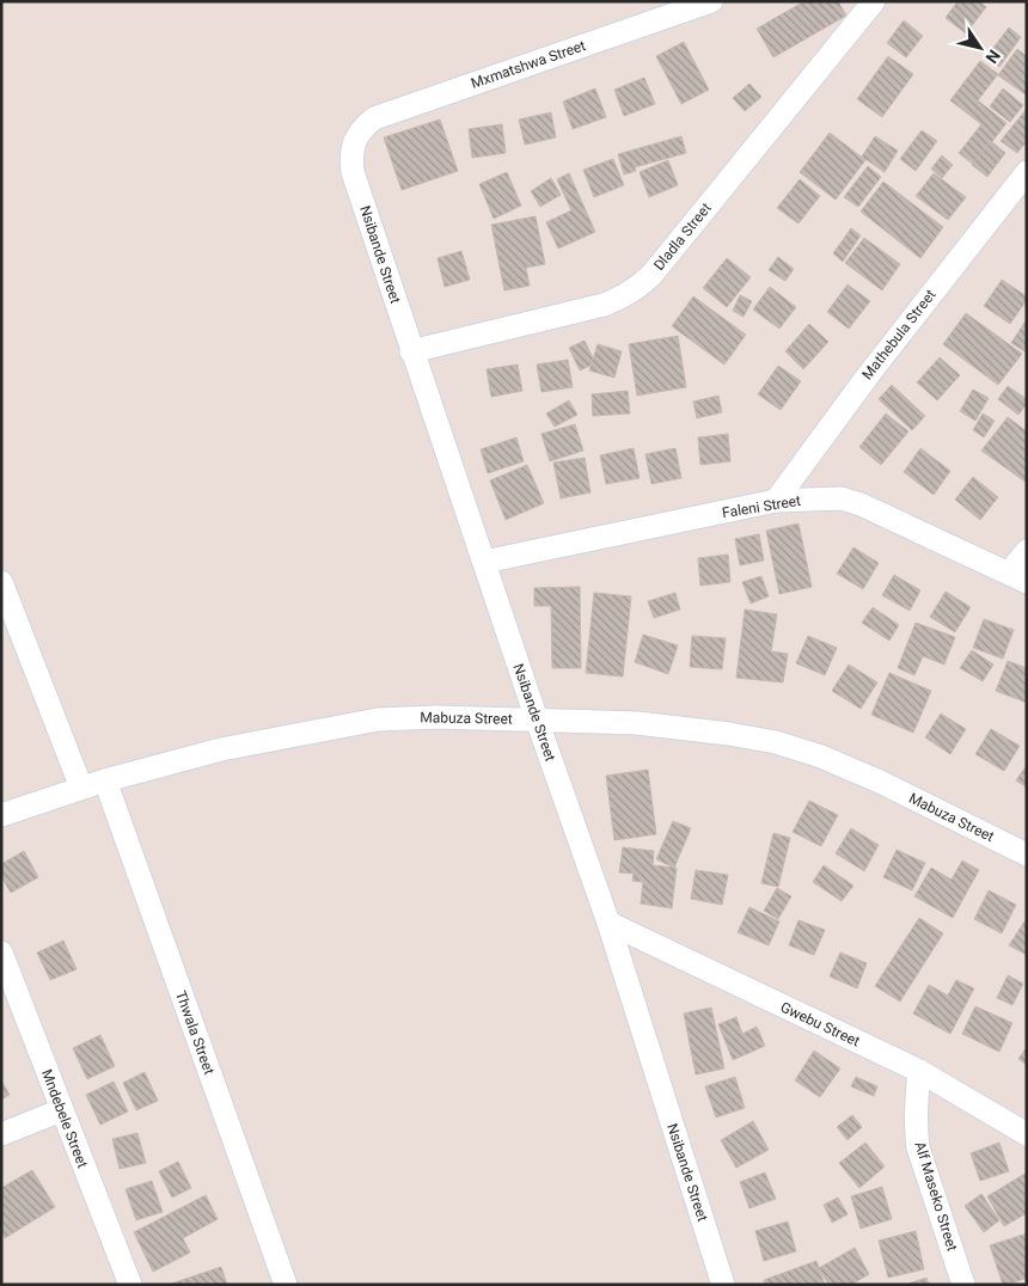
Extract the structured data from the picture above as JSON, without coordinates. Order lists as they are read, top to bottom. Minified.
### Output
{"streets":{"street":["Mxmatshwa Street","Dladla Street","Nsibande Street","Mathebula Street","Faleni Street","Mabuza Street","Gwebu Street","Thwala Street","Mndebele Street","Alf Maseko Street"]},"crossings":[["Mxmatshwa Street","Nsibande Street"],["Dladla Street","Nsibande Street"],["Nsibande Street","Faleni Street"],["Nsibande Street","Mabuza Street"],["Nsibande Street","Gwebu Street"],["Mathebula Street","Faleni Street"],["Mabuza Street","Thwala Street"],["Gwebu Street","Alf Maseko Street"]],"north":"bottom right"}
